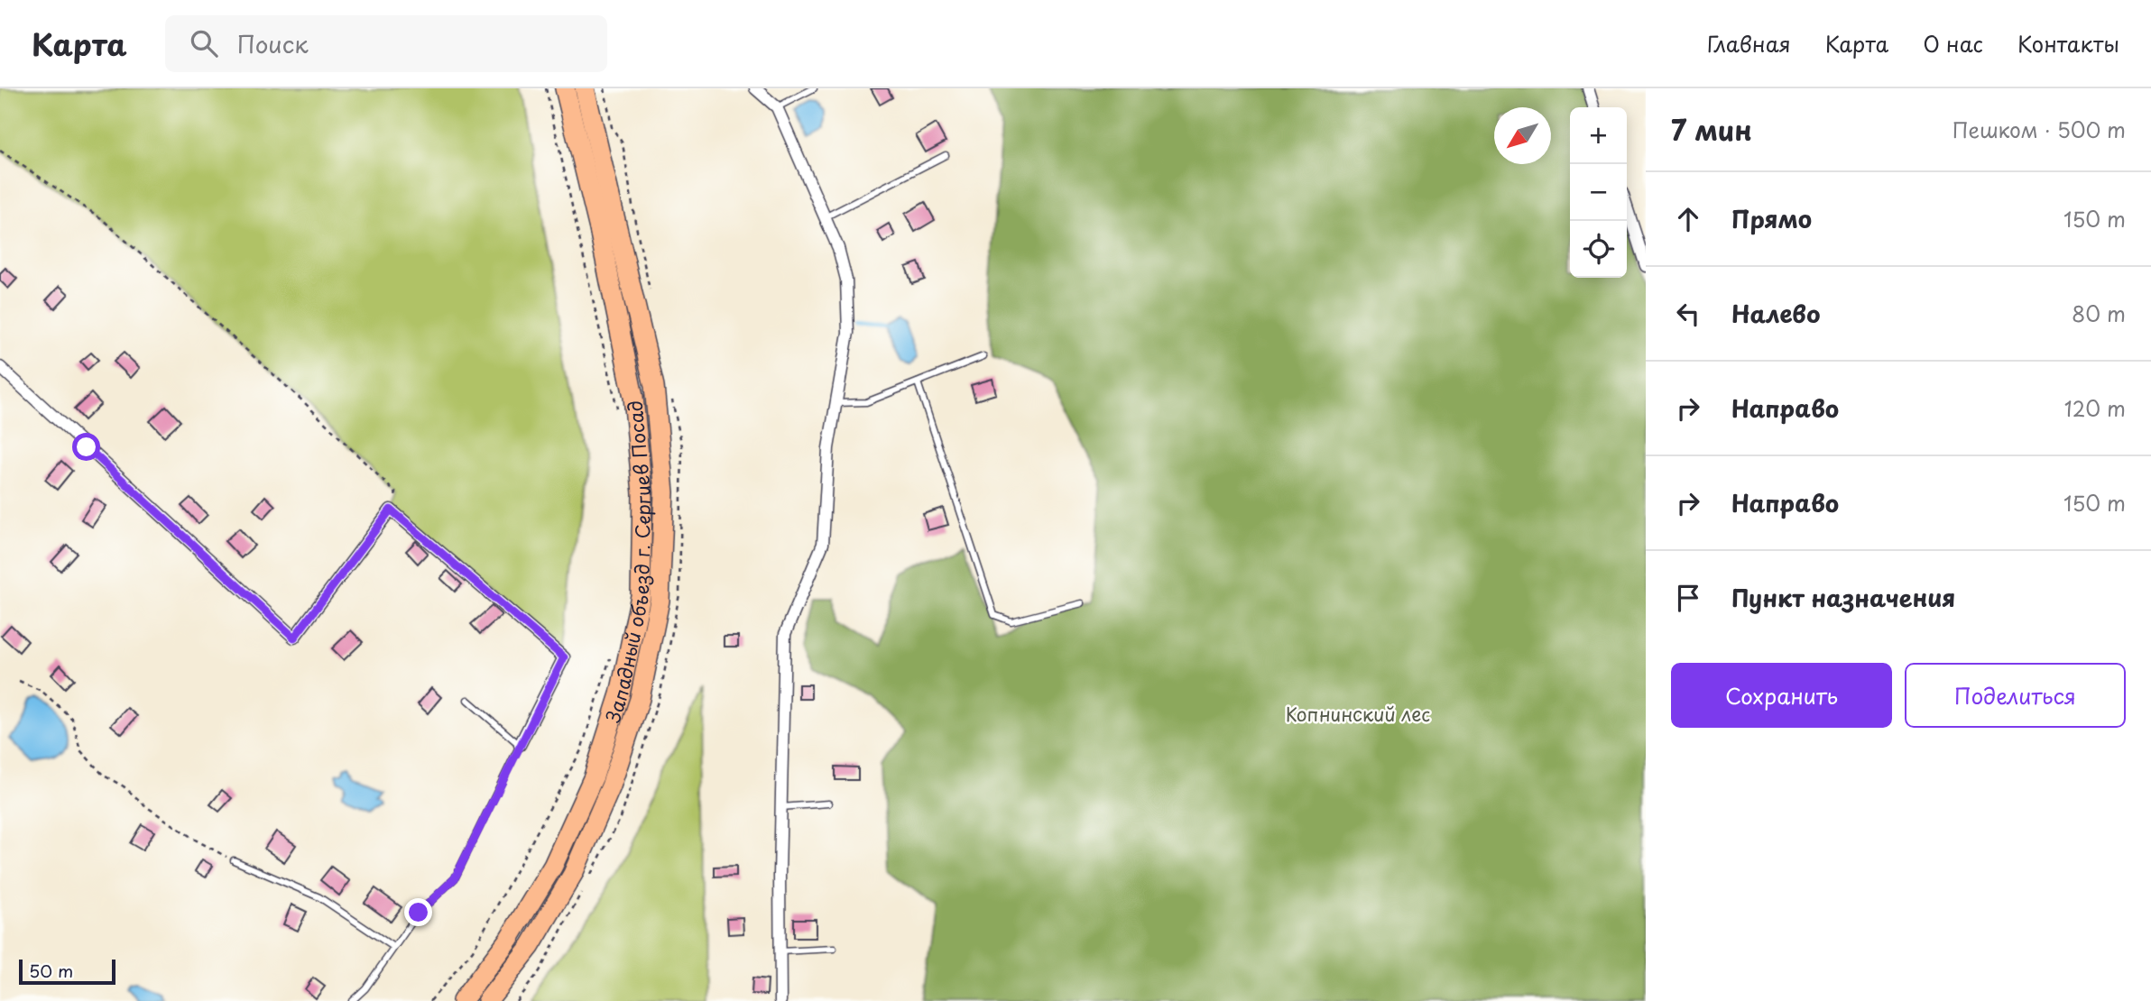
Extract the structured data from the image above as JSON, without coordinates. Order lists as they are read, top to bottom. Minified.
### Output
{"streets":{"main road":["Западный объезд г. Сергиев Посад"]},"parks":["Копнинский лес"],"scale_bar":"50 m","north":"bottom left","page":{"header":"Карта","search":"Поиск","nav":["Главная","Карта","О нас","Контакты"],"heading":["7 мин","Пешком · 500 m"],"map_buttons":["+","−"],"list":[["Прямо","150 m"],["Налево","80 m"],["Направо","120 m"],["Направо","150 m"],"Пункт назначения"],"buttons":["Сохранить","Поделиться"],"scale":"50 m"}}
